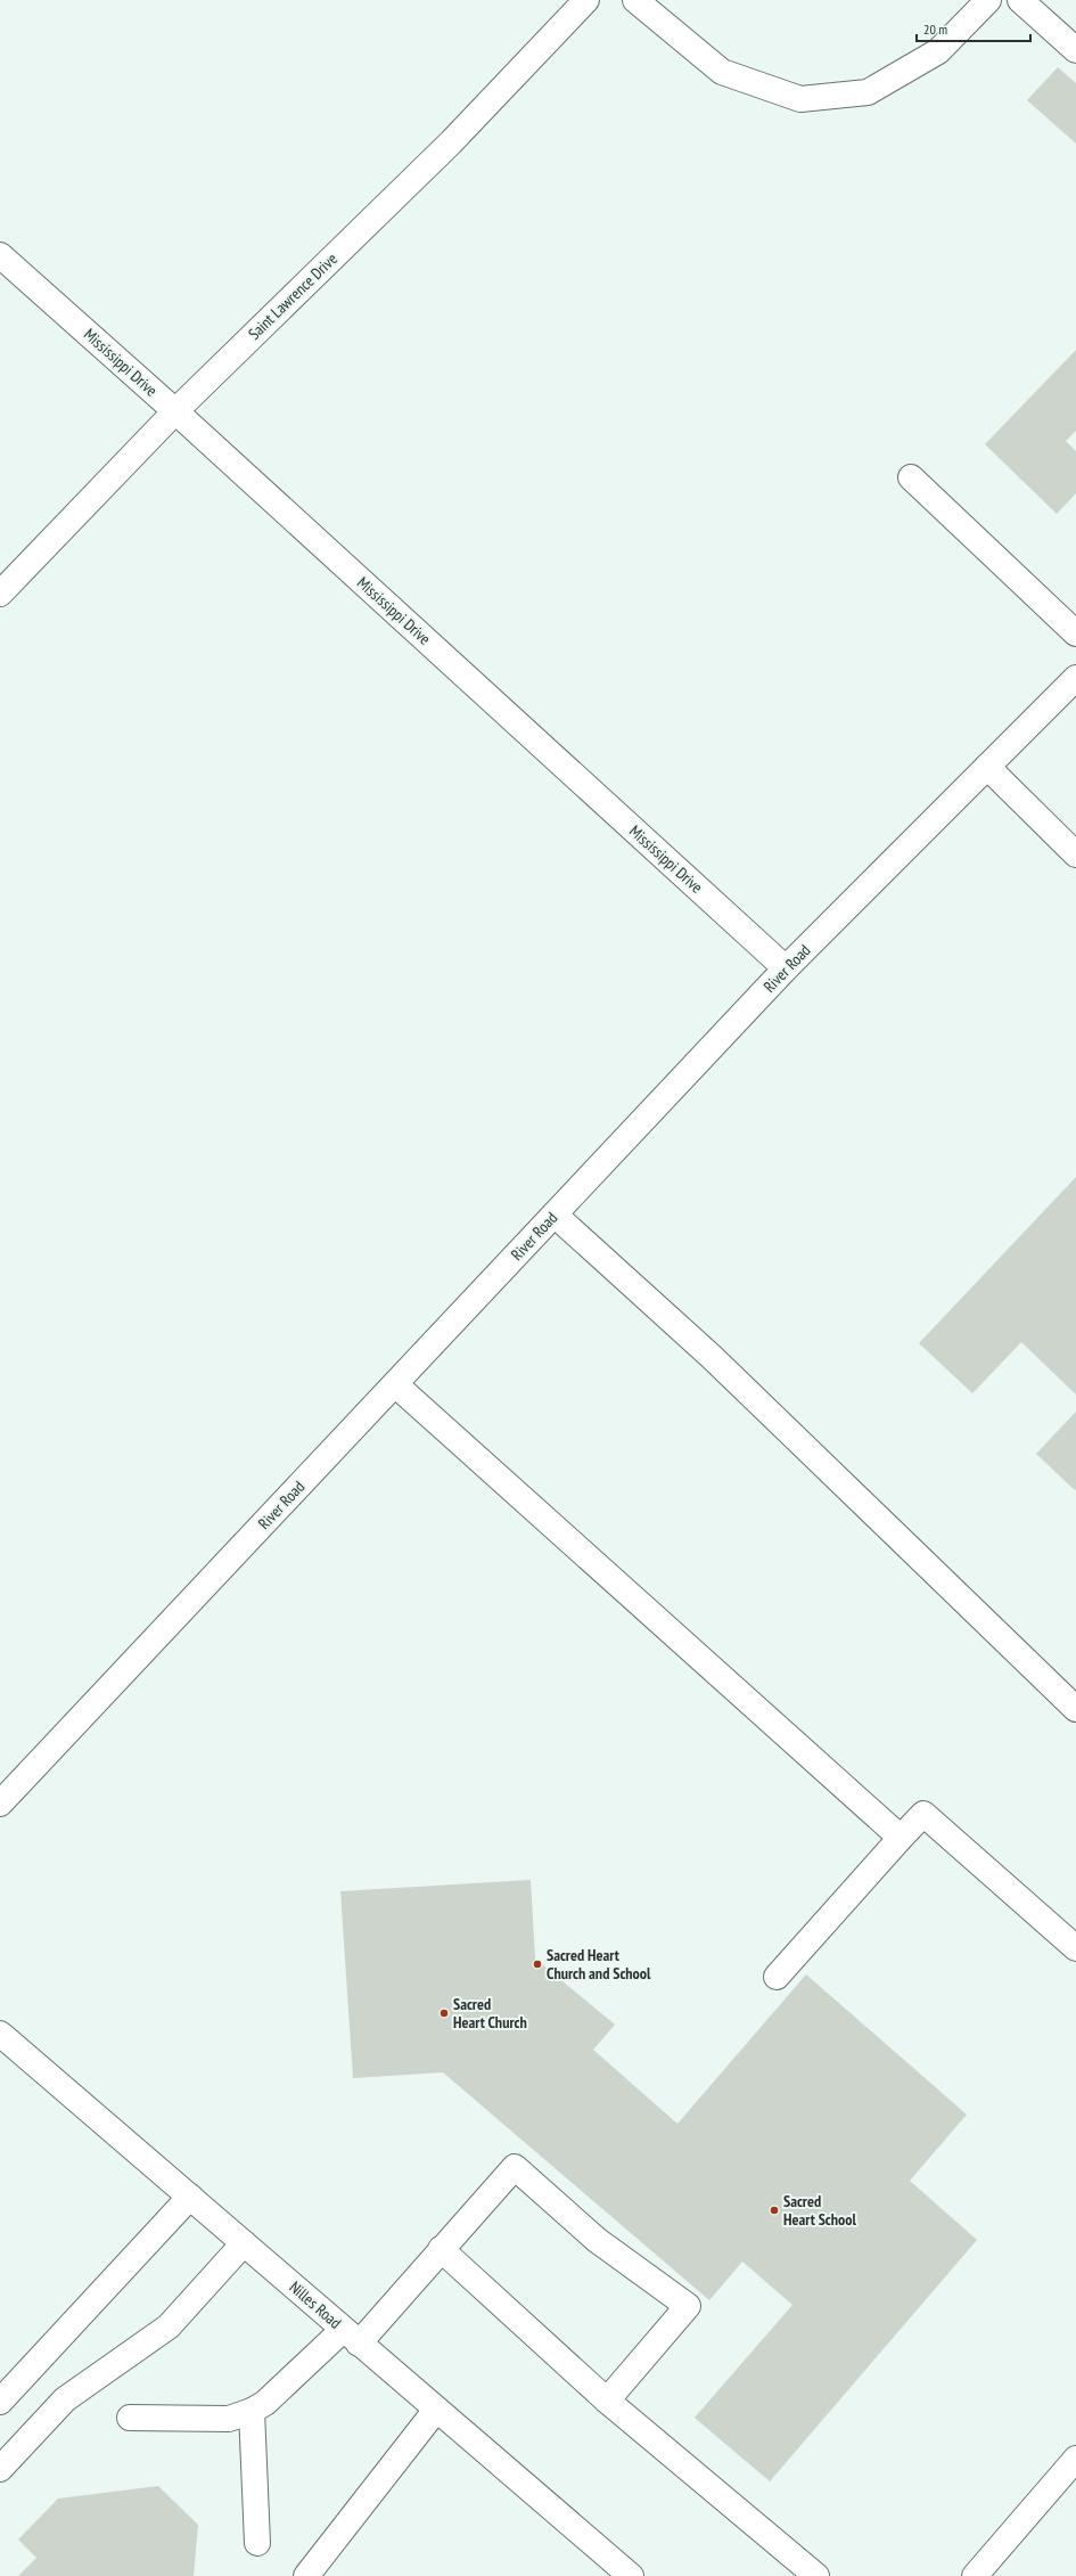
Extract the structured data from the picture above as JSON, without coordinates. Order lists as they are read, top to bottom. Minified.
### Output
{"streets":{"street":["Saint Lawrence Drive","Mississippi Drive","River Road","Nilles Road"]},"crossings":[["Saint Lawrence Drive","Mississippi Drive"],["Mississippi Drive","River Road"]],"places":["Sacred Heart Church and School","Sacred Heart Church","Sacred Heart School"],"scale_bar":"20 m"}
